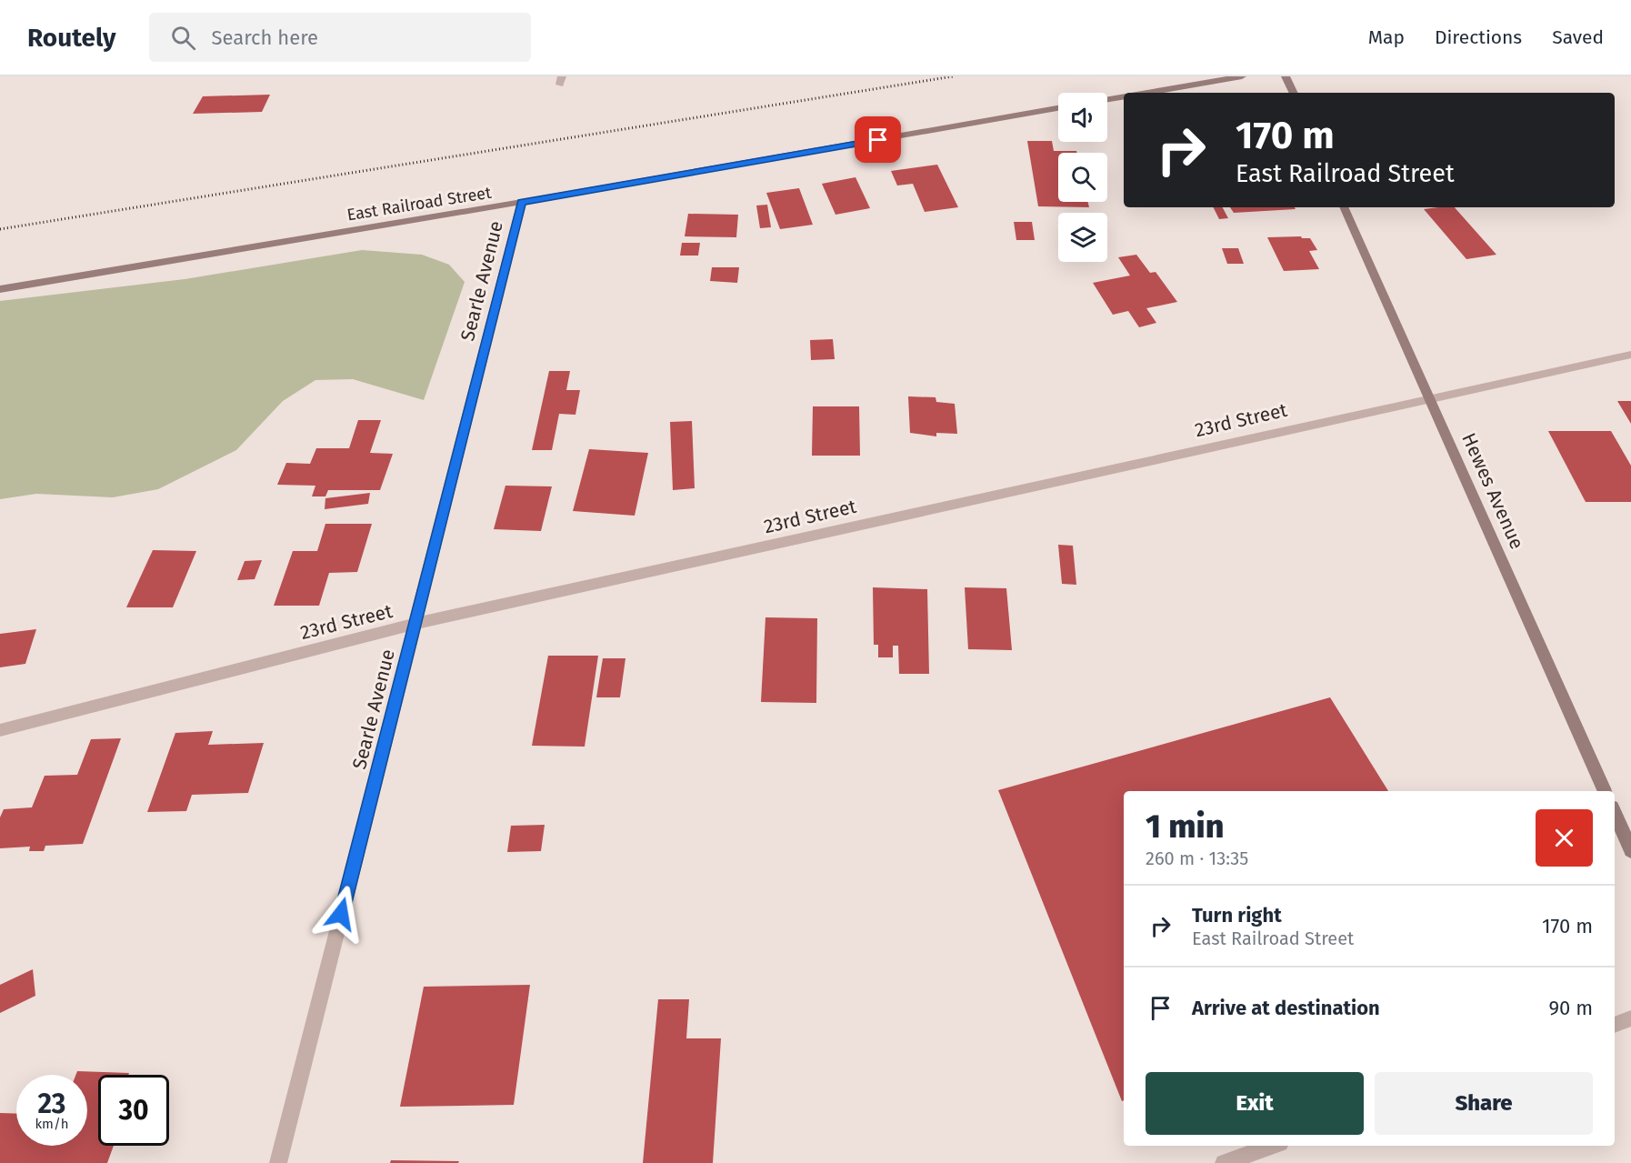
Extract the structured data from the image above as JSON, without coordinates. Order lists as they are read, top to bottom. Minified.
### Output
{"streets":{"street":["East Railroad Street","Searle Avenue","23rd Street","Hewes Avenue"]},"crossings":[["East Railroad Street","Searle Avenue"],["Searle Avenue","23rd Street"],["23rd Street","Hewes Avenue"]],"page":{"header":"Routely","search":"Search here","nav":["Map","Directions","Saved"],"turn":["170 m","East Railroad Street"],"heading":["1 min","260 m · 13:35"],"list":[{"name":"Turn right","note":"East Railroad Street","value":"170 m"},{"name":"Arrive at destination","value":"90 m"}],"buttons":["Exit","Share"],"speed":"23 km/h","limit":"30"}}
